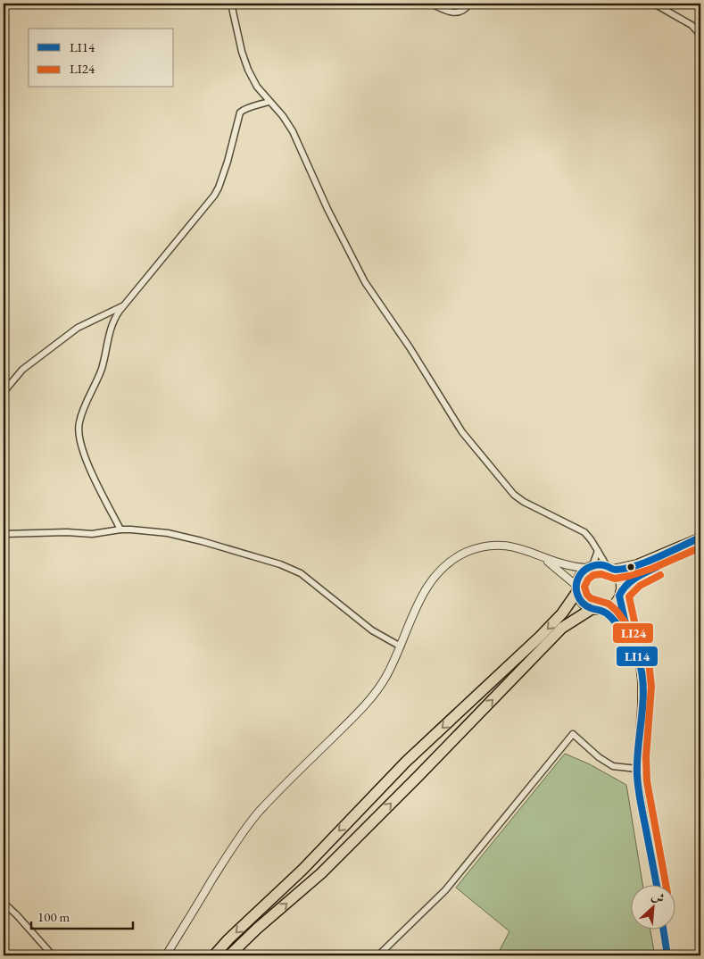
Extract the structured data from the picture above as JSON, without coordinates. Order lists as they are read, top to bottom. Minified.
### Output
{"lines":["transit line LI14","transit line LI24"],"legend":["LI14","LI24"],"scale_bar":"100 m","north":"top right"}
